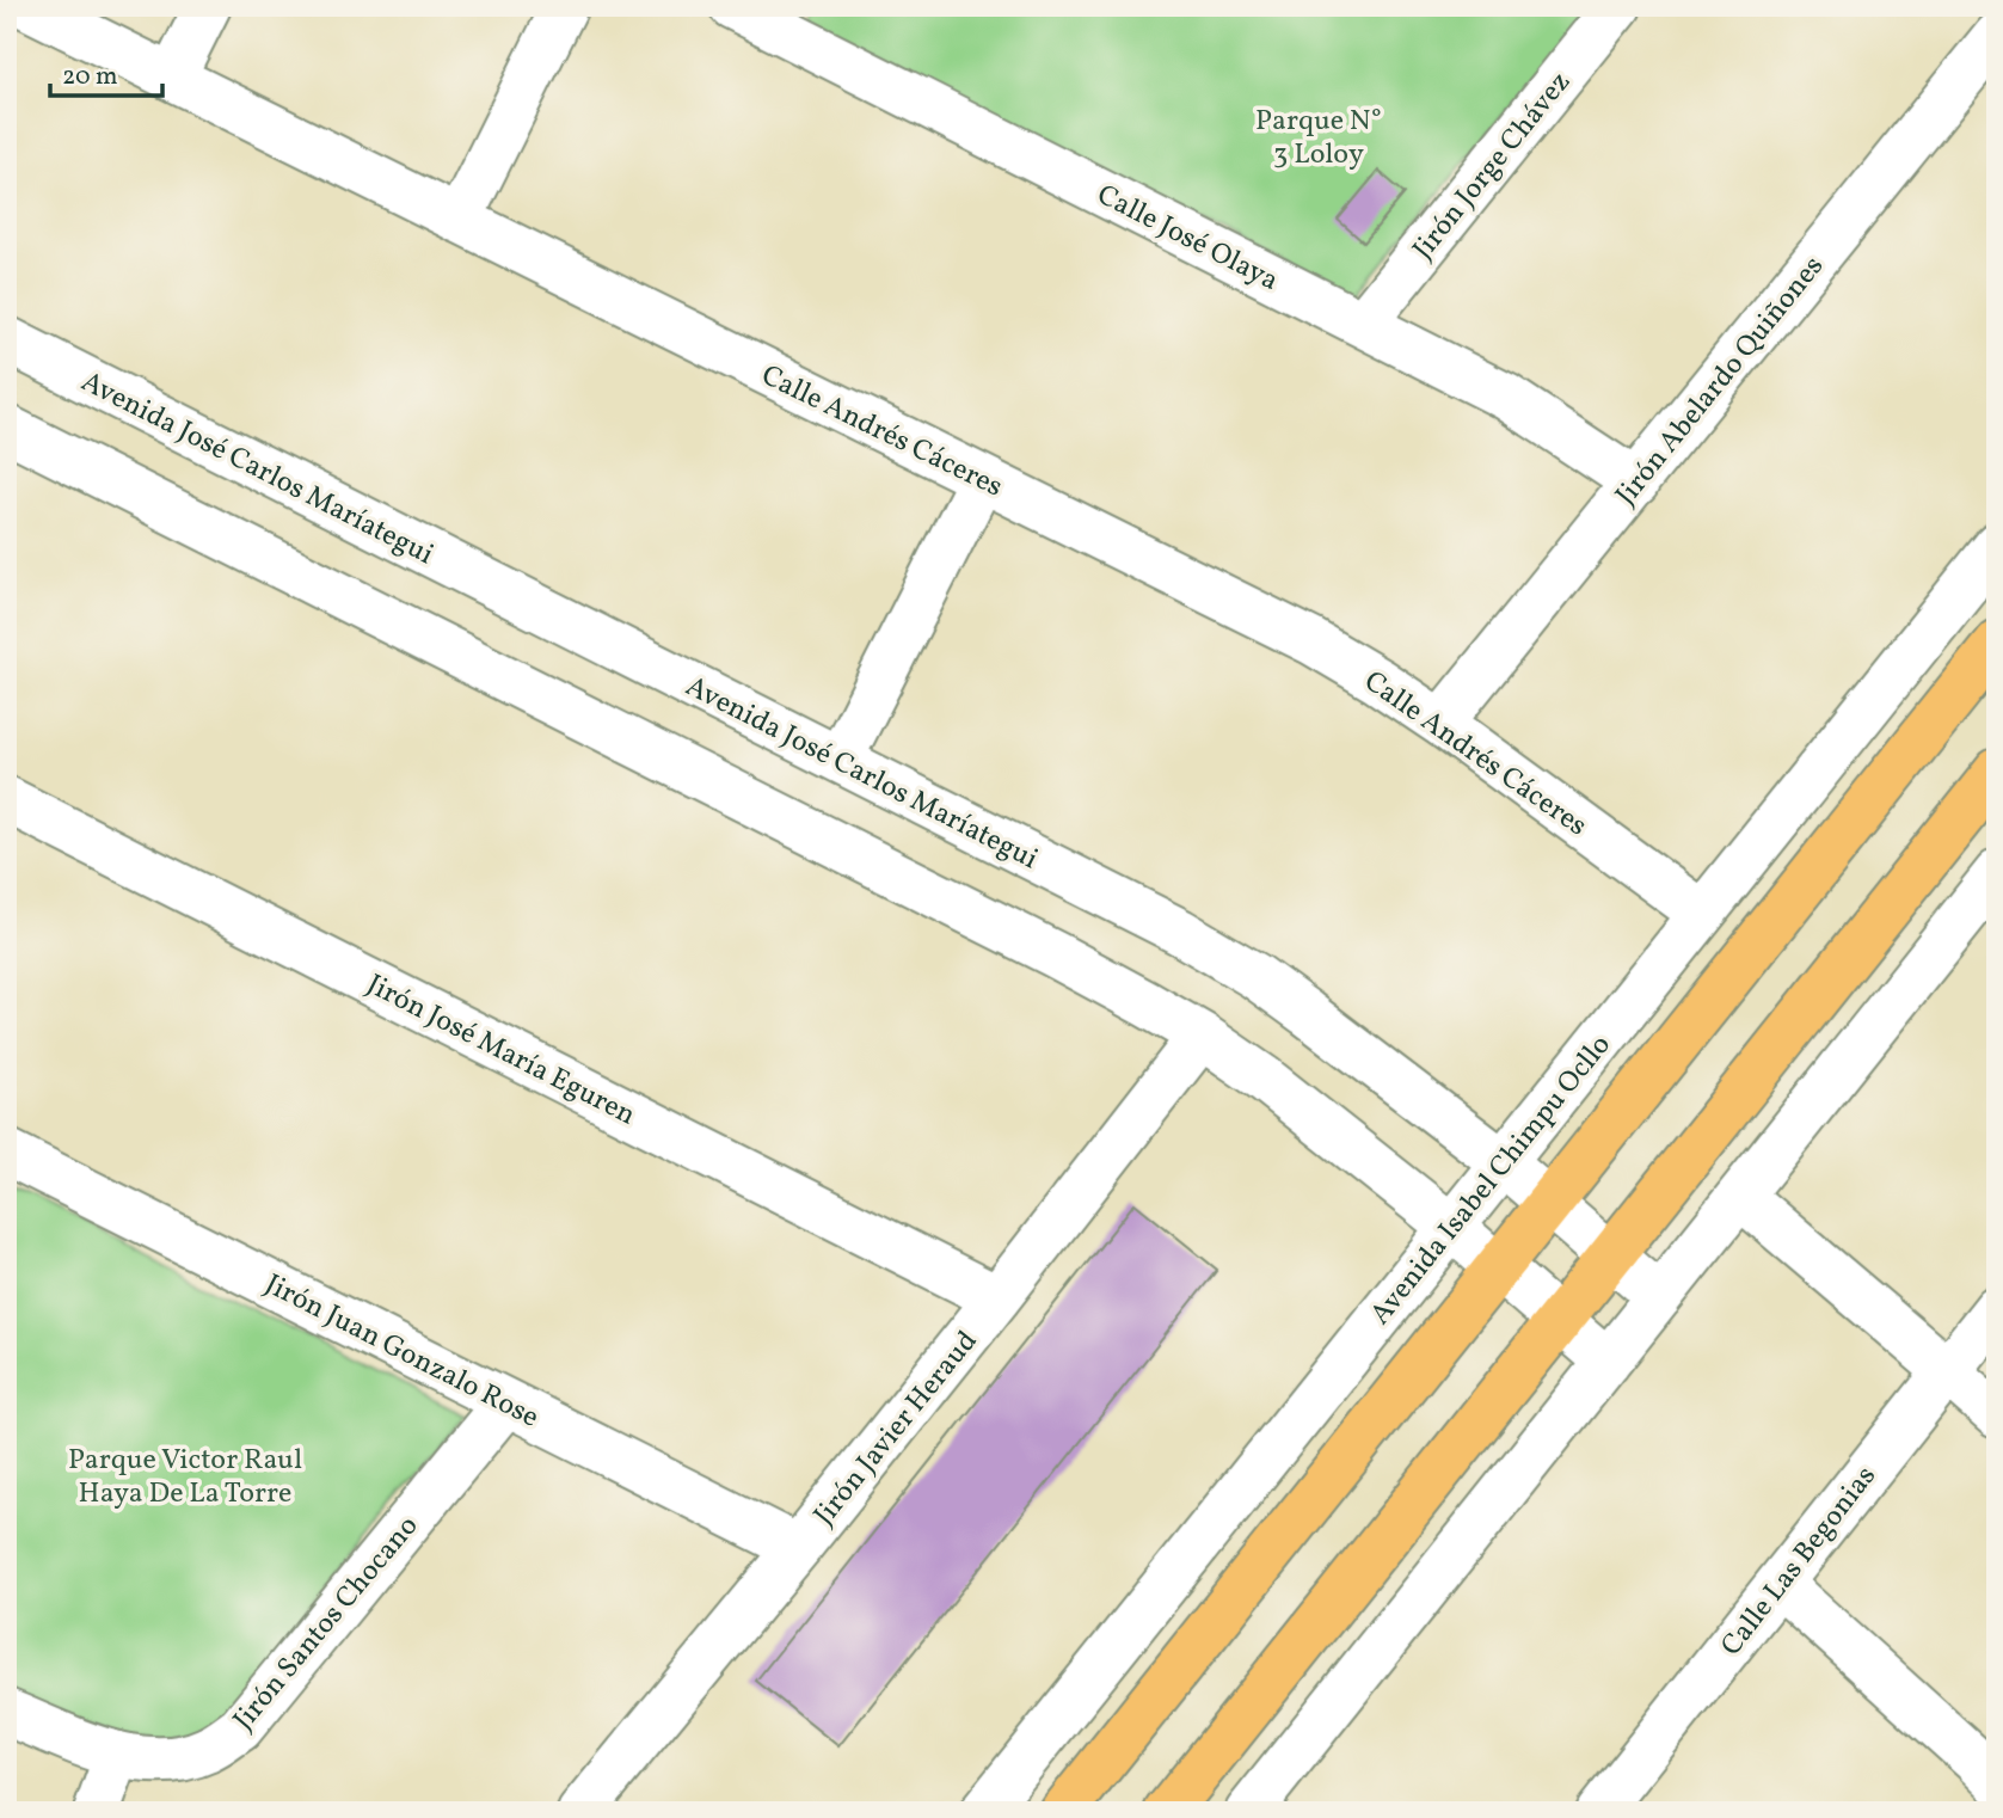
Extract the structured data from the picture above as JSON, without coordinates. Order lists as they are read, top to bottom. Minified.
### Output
{"streets":{"main road":["Avenida Isabel Chimpu Ocllo"],"street":["Jirón Jorge Chávez","Calle José Olaya","Jirón Abelardo Quiñones","Calle Andrés Cáceres","Avenida José Carlos Maríategui","Jirón José María Eguren","Jirón Juan Gonzalo Rose","Jirón Javier Heraud","Calle Las Begonias","Jirón Santos Chocano"]},"crossings":[["Jirón Jorge Chávez","Calle José Olaya"],["Calle José Olaya","Jirón Abelardo Quiñones"],["Jirón Abelardo Quiñones","Calle Andrés Cáceres"],["Calle Andrés Cáceres","Avenida Isabel Chimpu Ocllo"],["Avenida José Carlos Maríategui","Avenida Isabel Chimpu Ocllo"],["Jirón José María Eguren","Jirón Javier Heraud"],["Jirón Juan Gonzalo Rose","Jirón Javier Heraud"],["Jirón Juan Gonzalo Rose","Jirón Santos Chocano"]],"parks":["Parque N° 3 Loloy","Parque Victor Raul Haya De La Torre"],"scale_bar":"20 m"}
